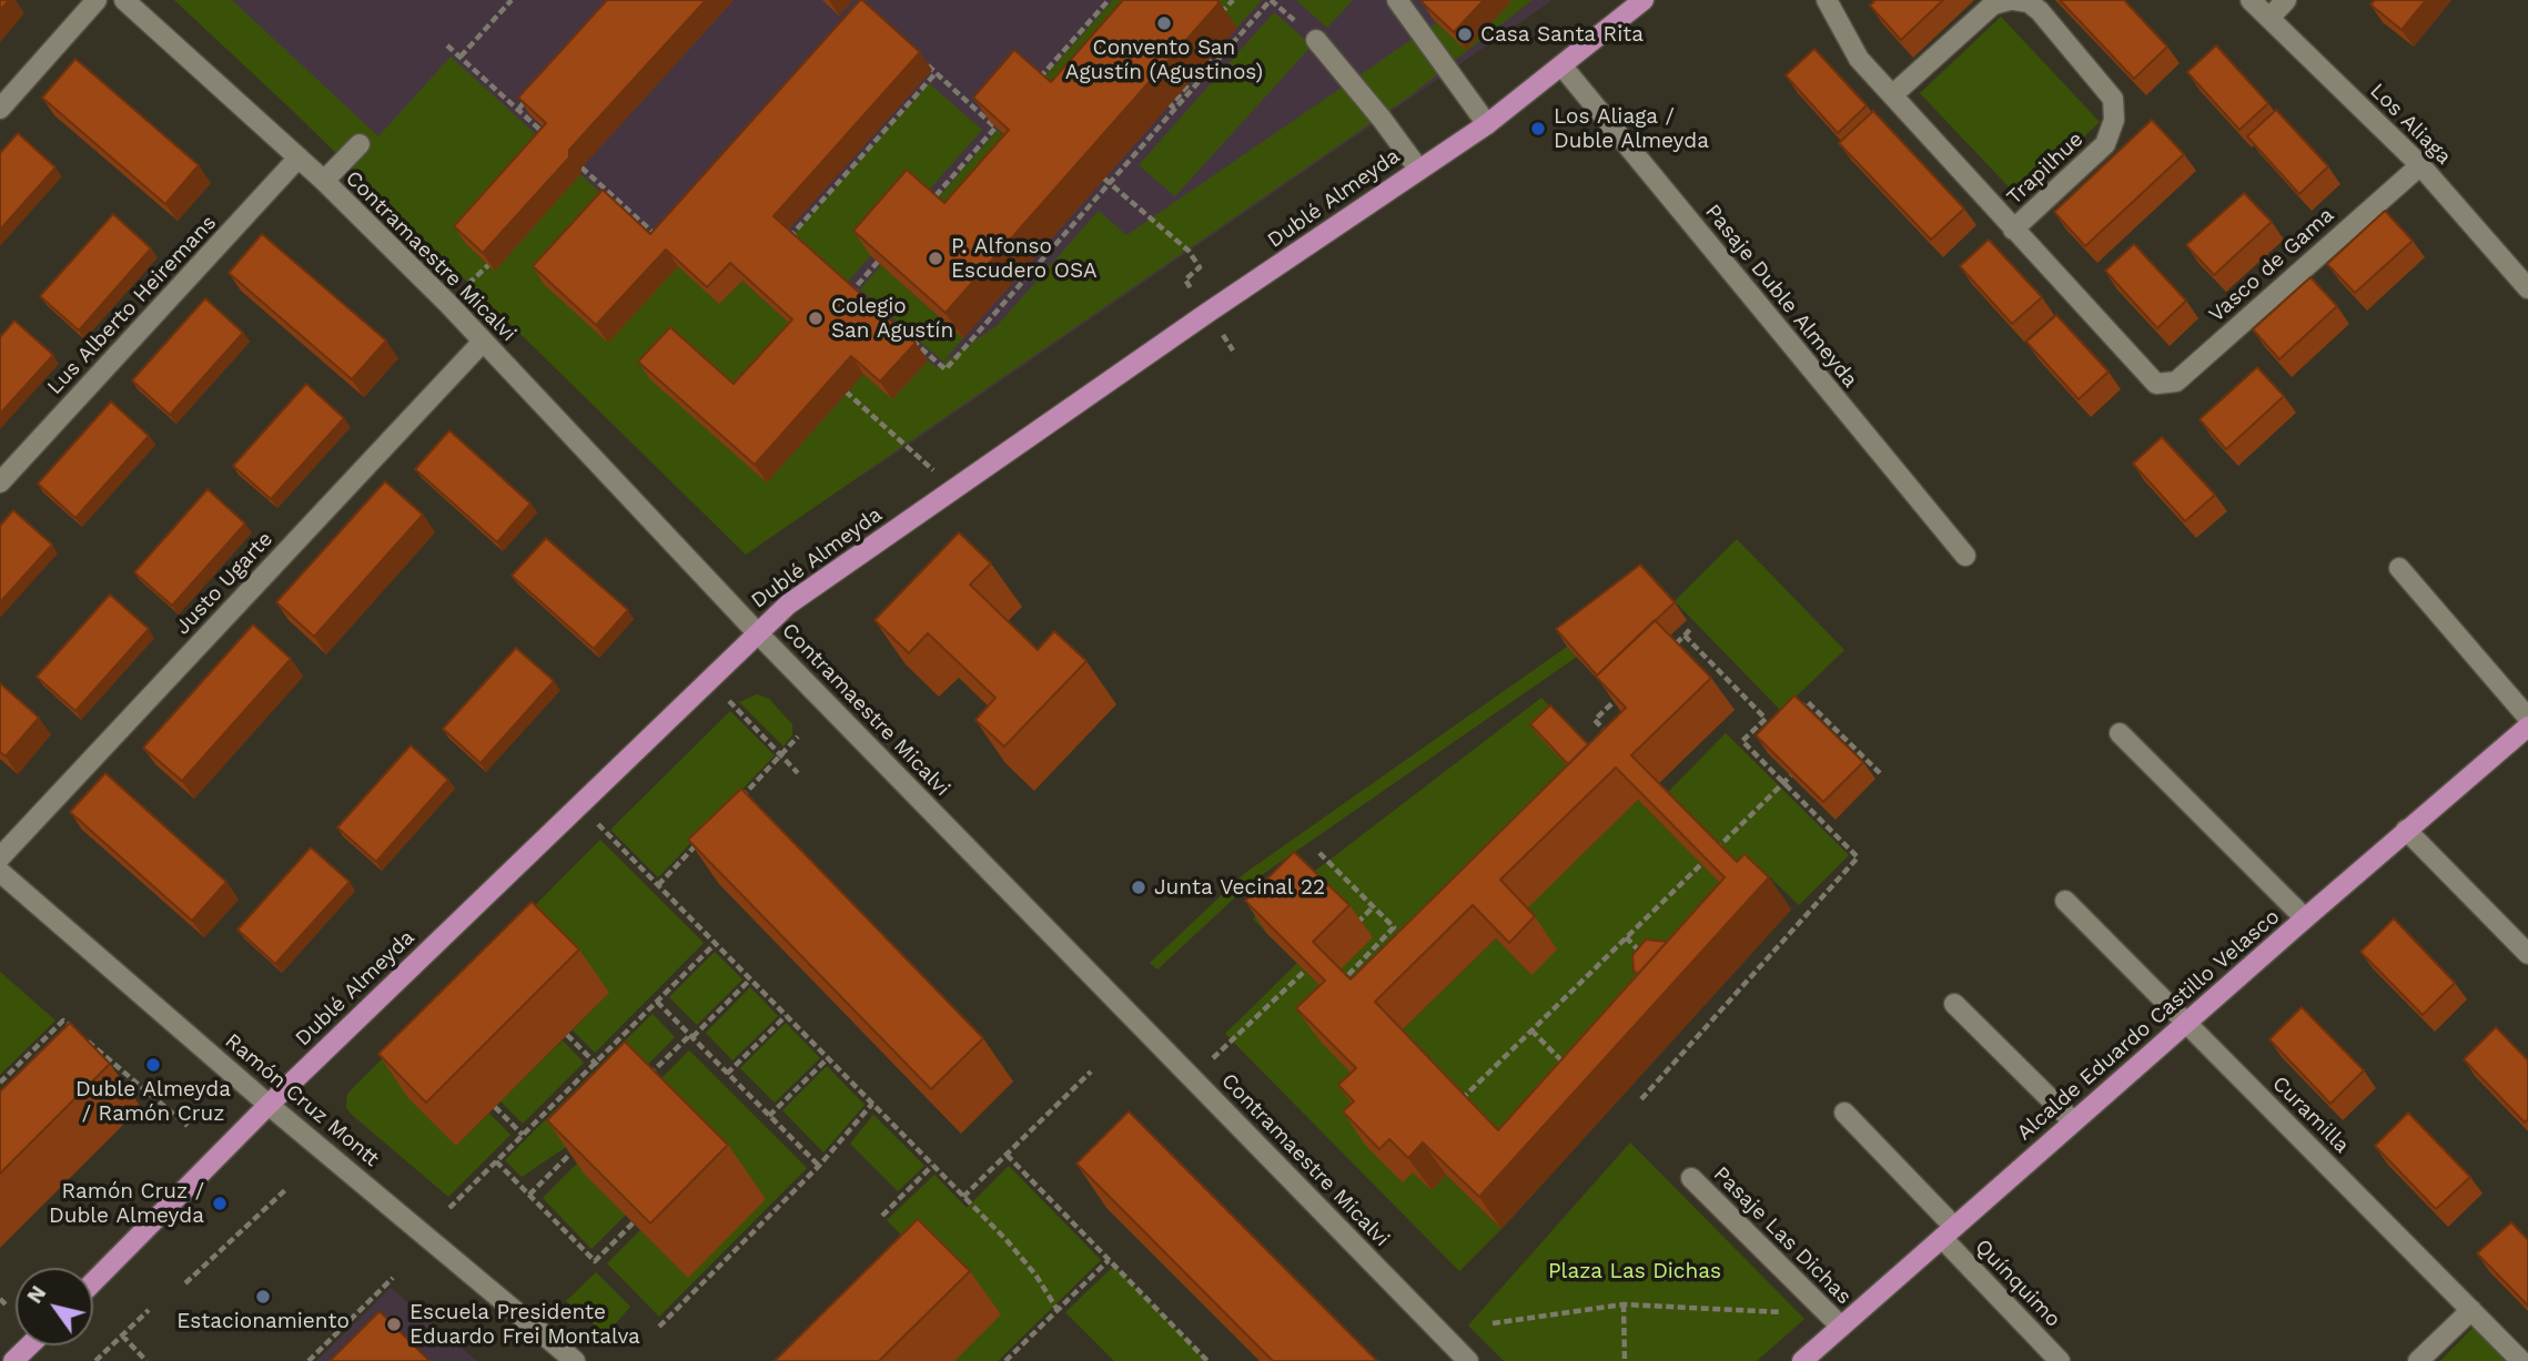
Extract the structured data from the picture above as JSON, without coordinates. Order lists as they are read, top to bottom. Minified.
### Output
{"streets":{"main road":["Dublé Almeyda","Alcalde Eduardo Castillo Velasco"],"street":["Los Aliaga","Trapilhue","Contramaestre Micalvi","Vasco de Gama","Pasaje Duble Almeyda","Lus Alberto Heiremans","Justo Ugarte","Ramón Cruz Montt","Curamilla","Pasaje Las Dichas","Quínquimo"]},"crossings":[["Los Aliaga","Vasco de Gama"],["Trapilhue","Vasco de Gama"],["Dublé Almeyda","Contramaestre Micalvi"],["Dublé Almeyda","Pasaje Duble Almeyda"],["Dublé Almeyda","Ramón Cruz Montt"],["Contramaestre Micalvi","Lus Alberto Heiremans"],["Contramaestre Micalvi","Justo Ugarte"],["Alcalde Eduardo Castillo Velasco","Curamilla"],["Alcalde Eduardo Castillo Velasco","Pasaje Las Dichas"],["Alcalde Eduardo Castillo Velasco","Quínquimo"]],"parks":["Plaza Las Dichas"],"places":["Convento San Agustín (Agustinos)","Casa Santa Rita","Los Aliaga / Duble Almeyda","P. Alfonso Escudero OSA","Colegio San Agustín","Junta Vecinal 22","Duble Almeyda / Ramón Cruz","Ramón Cruz / Duble Almeyda","Estacionamiento","Escuela Presidente Eduardo Frei Montalva"],"north":"top left"}
